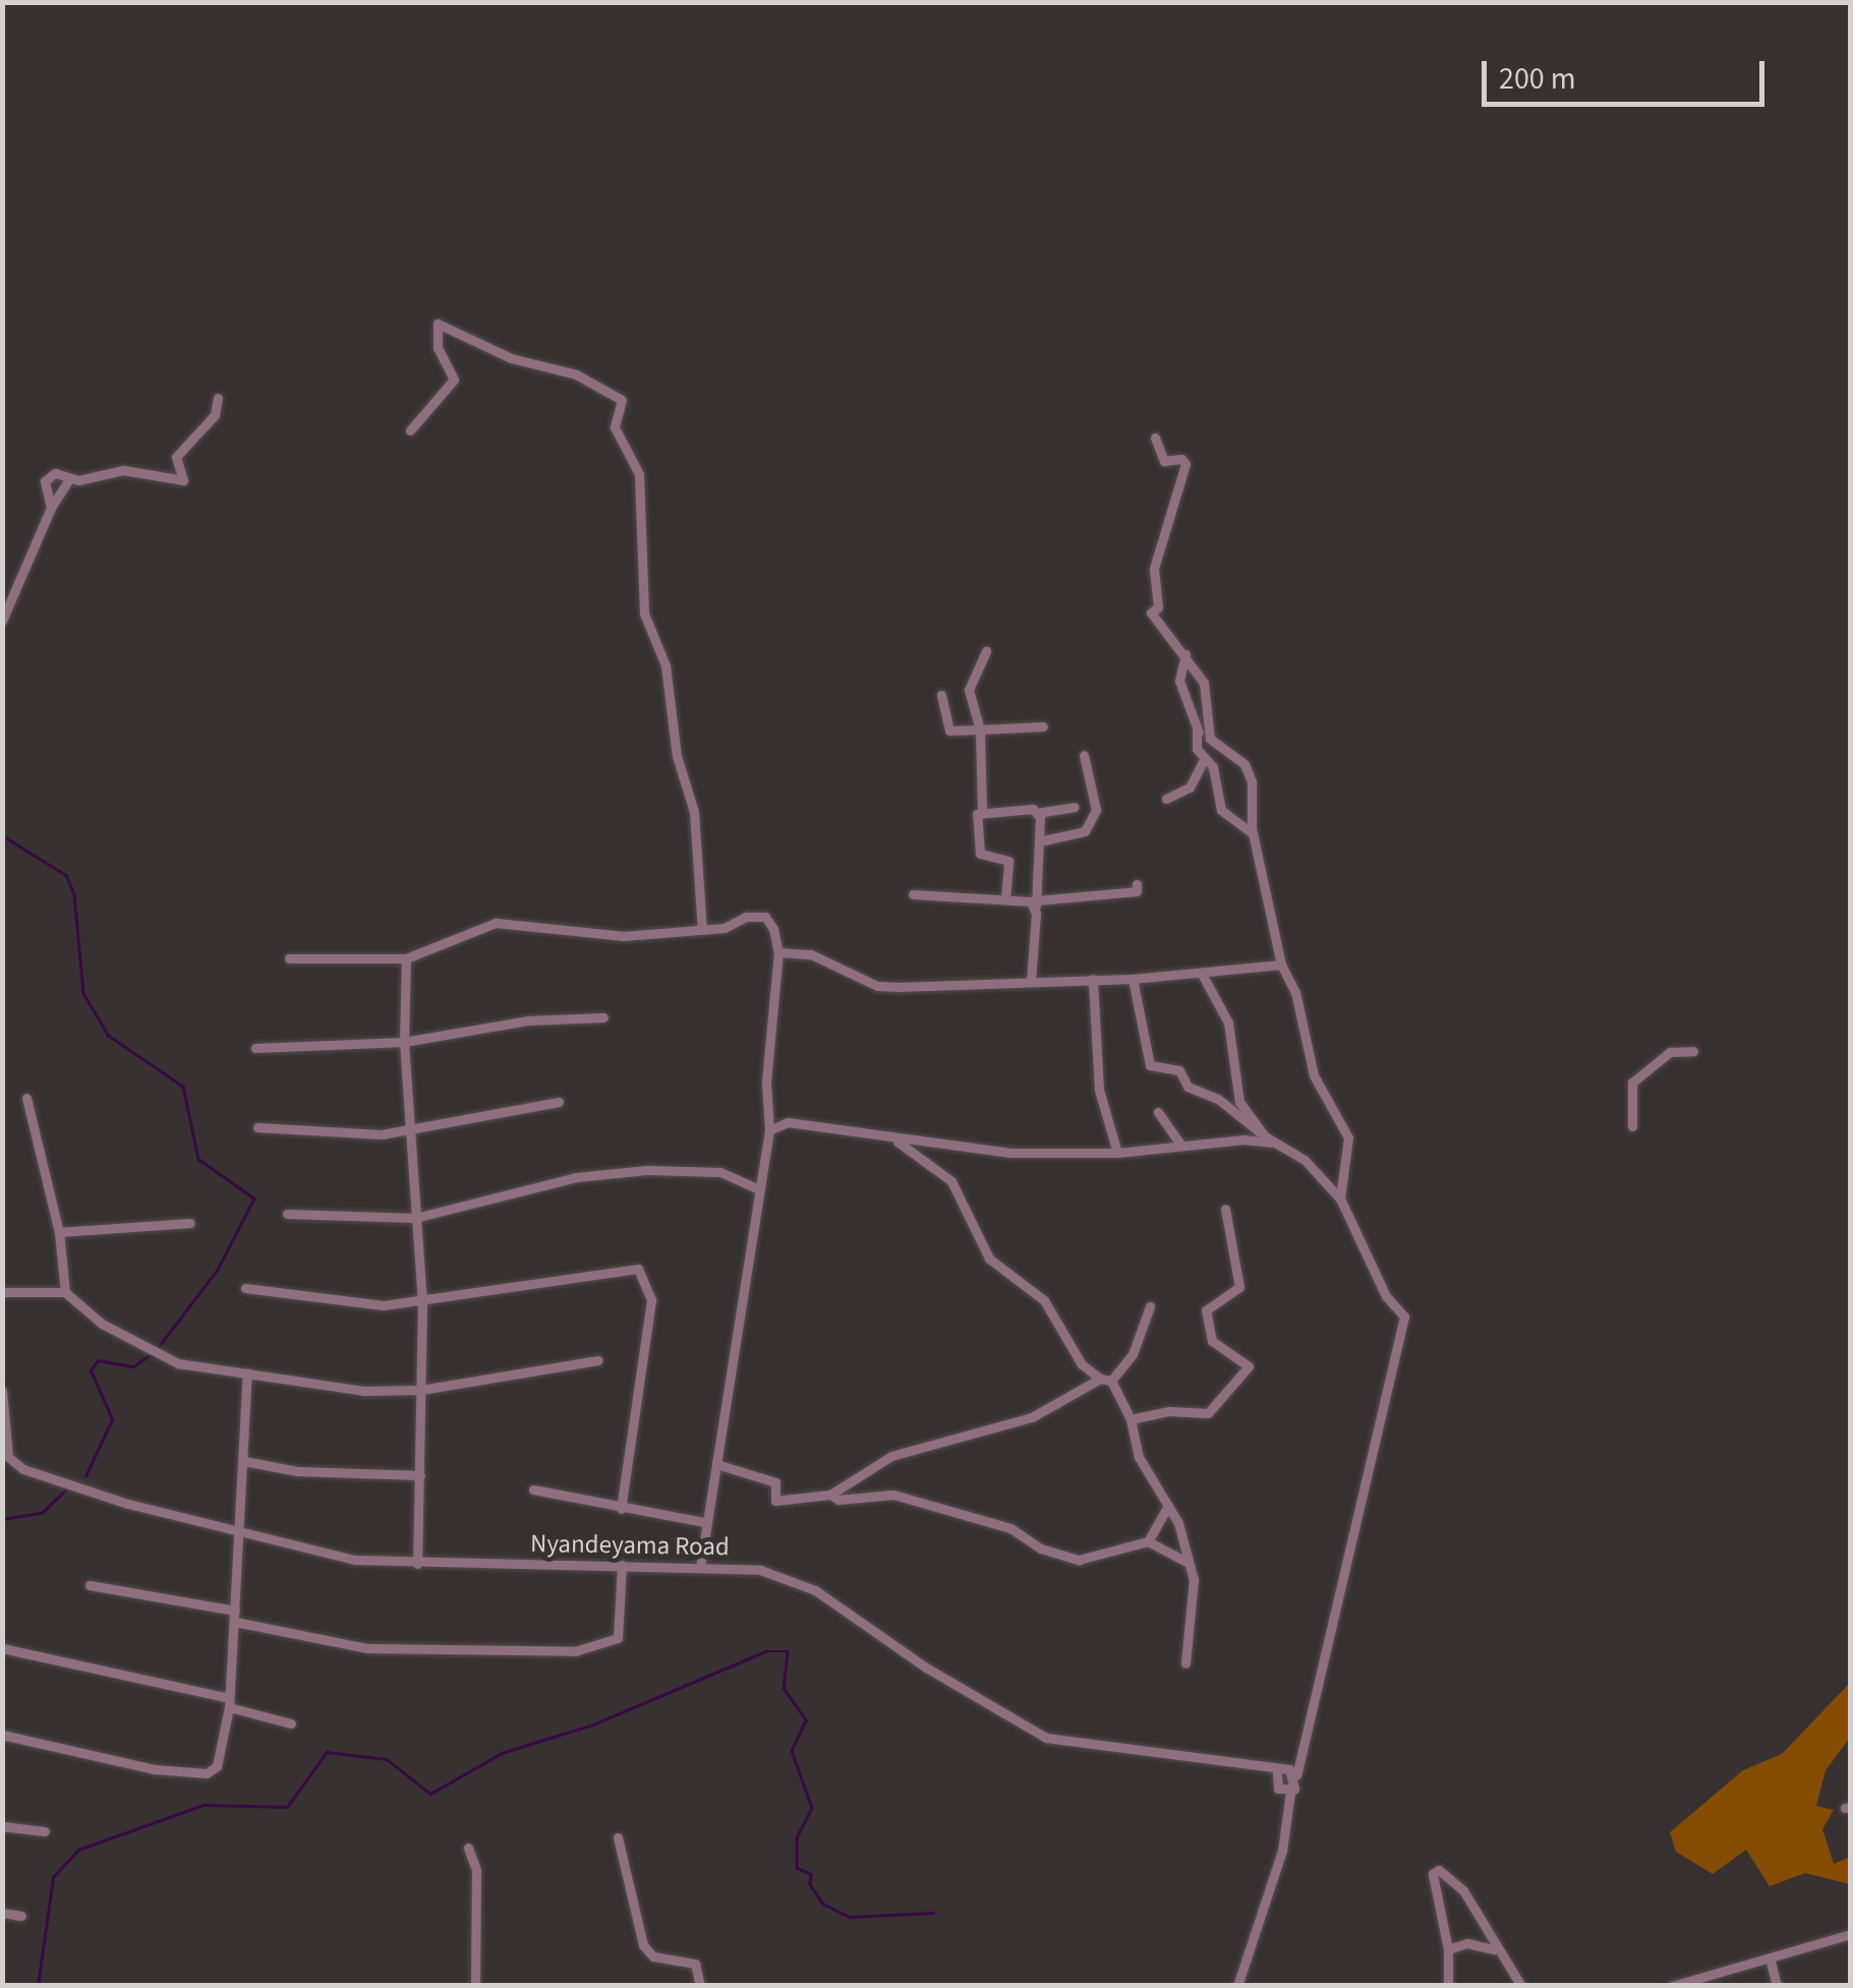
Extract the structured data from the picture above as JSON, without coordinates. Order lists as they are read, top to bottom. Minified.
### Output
{"streets":{"street":["Nyandeyama Road"]},"scale_bar":"200 m"}
